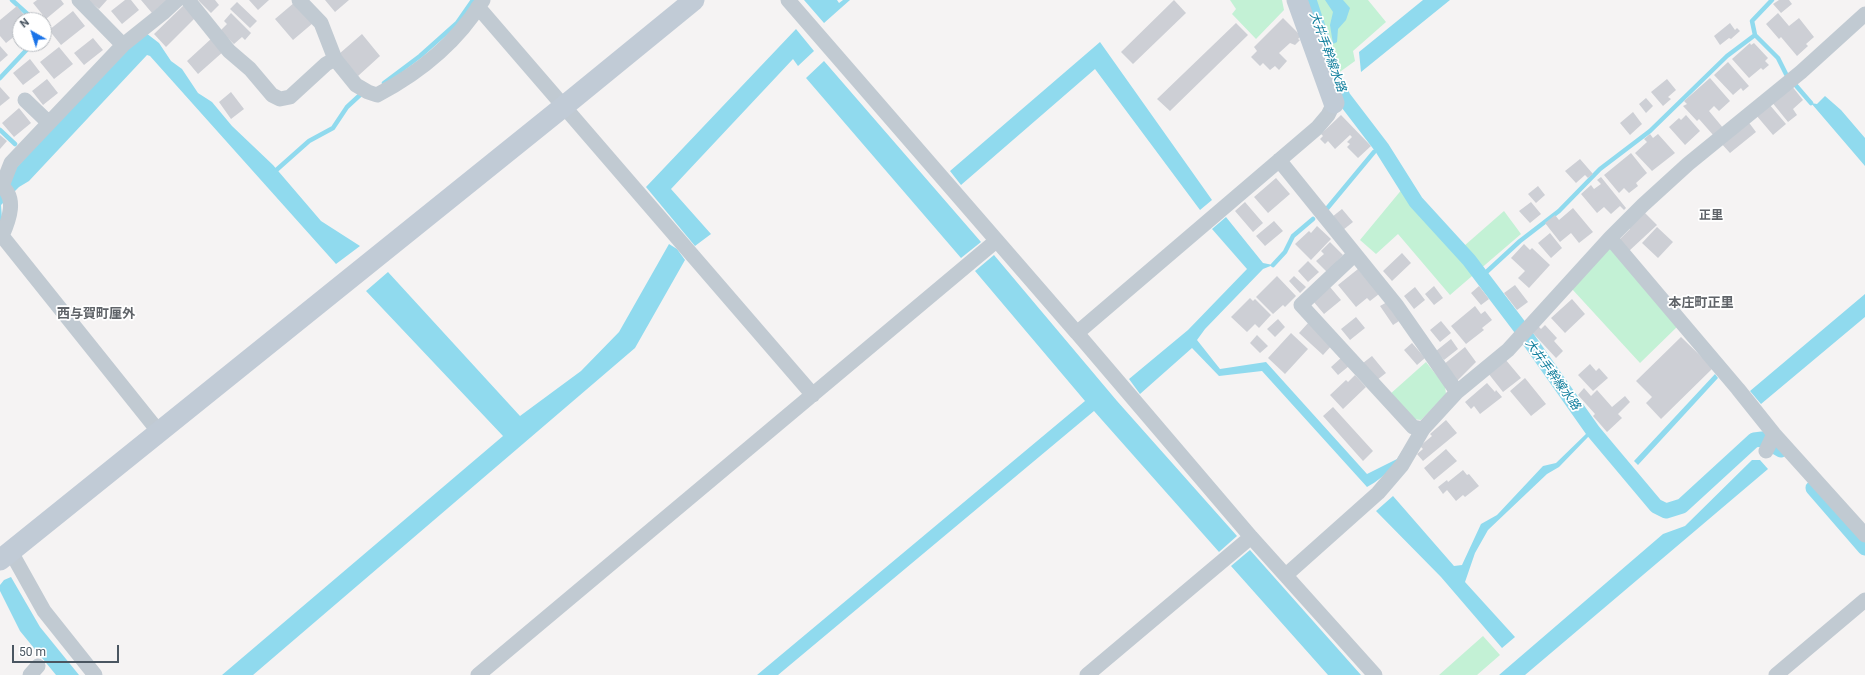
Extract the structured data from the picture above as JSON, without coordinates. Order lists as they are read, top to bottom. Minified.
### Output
{"districts":["正里","本庄町正里","西与賀町厘外"],"water":["大井手幹線水路"],"scale_bar":"50 m","north":"top left"}
